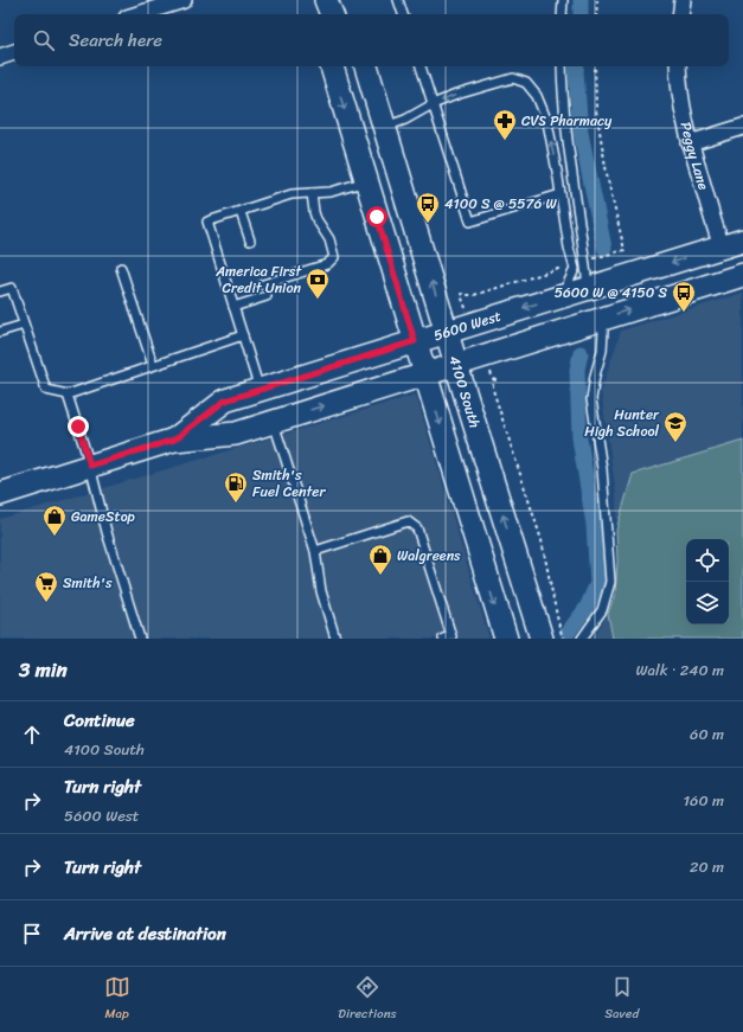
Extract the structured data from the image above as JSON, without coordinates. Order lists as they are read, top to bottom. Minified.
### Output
{"streets":{"main road":["5600 West","4100 South"],"street":["Peggy Lane"]},"crossings":[["Peggy Lane","5600 West"],["5600 West","4100 South"]],"places":{"pharmacy":["CVS Pharmacy"],"bus stop":["4100 S @ 5576 W","5600 W @ 4150 S"],"bank":["America First Credit Union"],"school or university":["Hunter High School"],"fuel station":["Smith's Fuel Center"],"shop":["GameStop","Walgreens"],"supermarket":["Smith's"]},"page":{"search":"Search here","heading":["3 min","Walk · 240 m"],"list":[["Continue","4100 South","60 m"],["Turn right","5600 West","160 m"],["Turn right","20 m"],"Arrive at destination"],"nav":["Map","Directions","Saved"]}}
